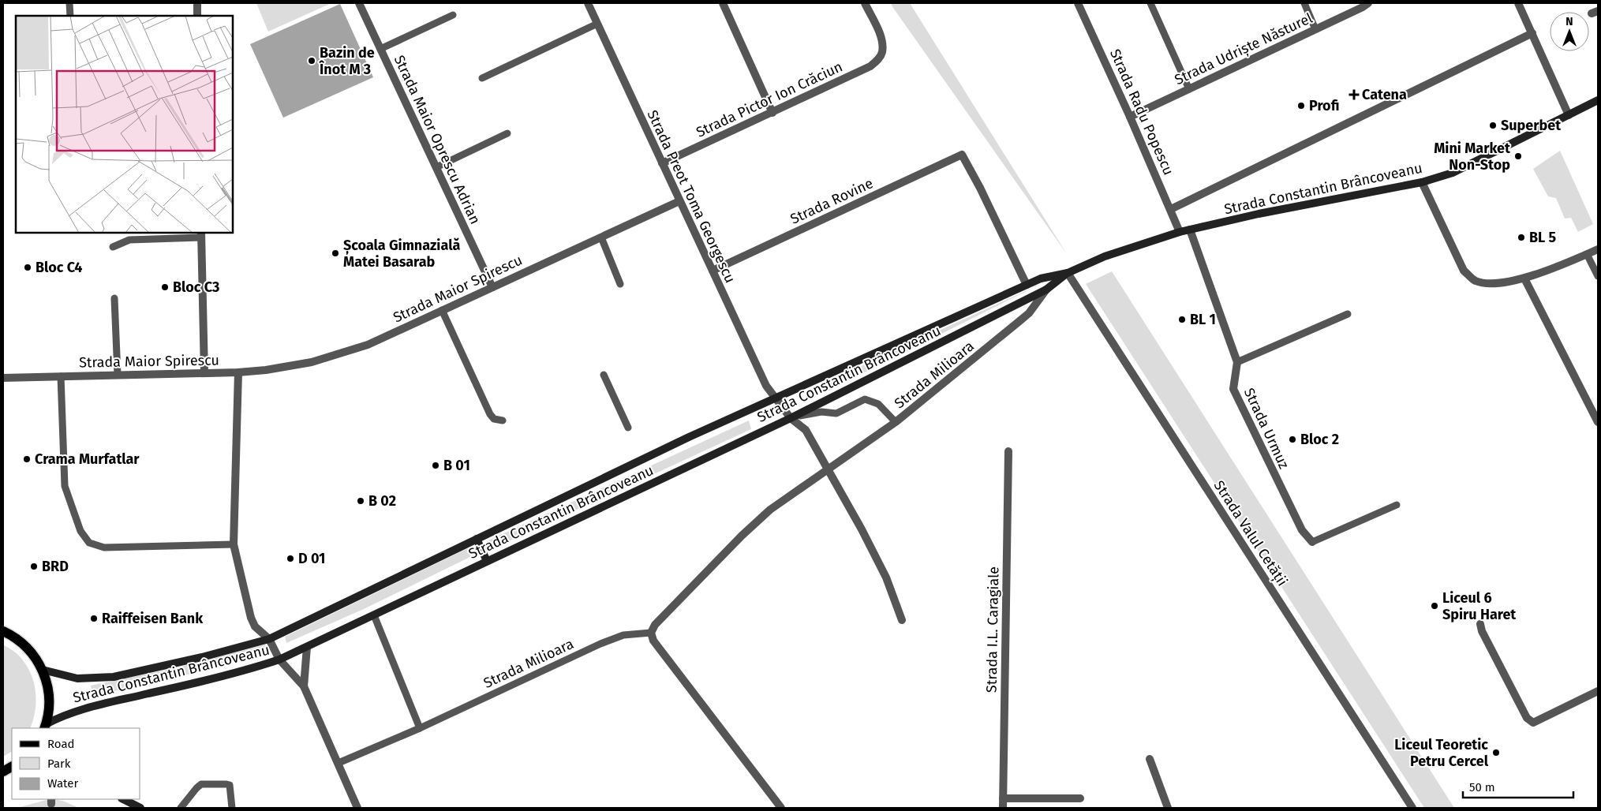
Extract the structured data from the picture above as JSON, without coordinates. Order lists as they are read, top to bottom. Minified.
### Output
{"streets":{"main road":["Strada Constantin Brâncoveanu"],"street":["Strada Udriște Năsturel","Strada Pictor Ion Crăciun","Strada Radu Popescu","Strada Maior Oprescu Adrian","Strada Preot Toma Georgescu","Strada Rovine","Strada Maior Spirescu","Strada Milioara","Strada Urmuz","Strada Valul Cetății","Strada I.L. Caragiale"]},"crossings":[["Strada Udriște Năsturel","Strada Radu Popescu"],["Strada Pictor Ion Crăciun","Strada Preot Toma Georgescu"],["Strada Radu Popescu","Strada Constantin Brâncoveanu"],["Strada Maior Oprescu Adrian","Strada Maior Spirescu"],["Strada Constantin Brâncoveanu","Strada Preot Toma Georgescu"],["Strada Constantin Brâncoveanu","Strada Rovine"],["Strada Constantin Brâncoveanu","Strada Maior Spirescu"],["Strada Constantin Brâncoveanu","Strada Milioara"],["Strada Constantin Brâncoveanu","Strada Urmuz"],["Strada Constantin Brâncoveanu","Strada Valul Cetății"],["Strada Preot Toma Georgescu","Strada Rovine"],["Strada Preot Toma Georgescu","Strada Maior Spirescu"]],"places":{"other":["Bazin de Înot M 3","Profi","Superbet","Mini Market Non-Stop","BL 5","Școala Gimnazială Matei Basarab","Bloc C4","Bloc C3","BL 1","Bloc 2","Crama Murfatlar","B 01","B 02","D 01","BRD","Liceul 6 Spiru Haret","Raiffeisen Bank","Liceul Teoretic Petru Cercel"],"health":["Catena"]},"legend":["Road","Park","Water"],"scale_bar":"50 m","north":"top"}
